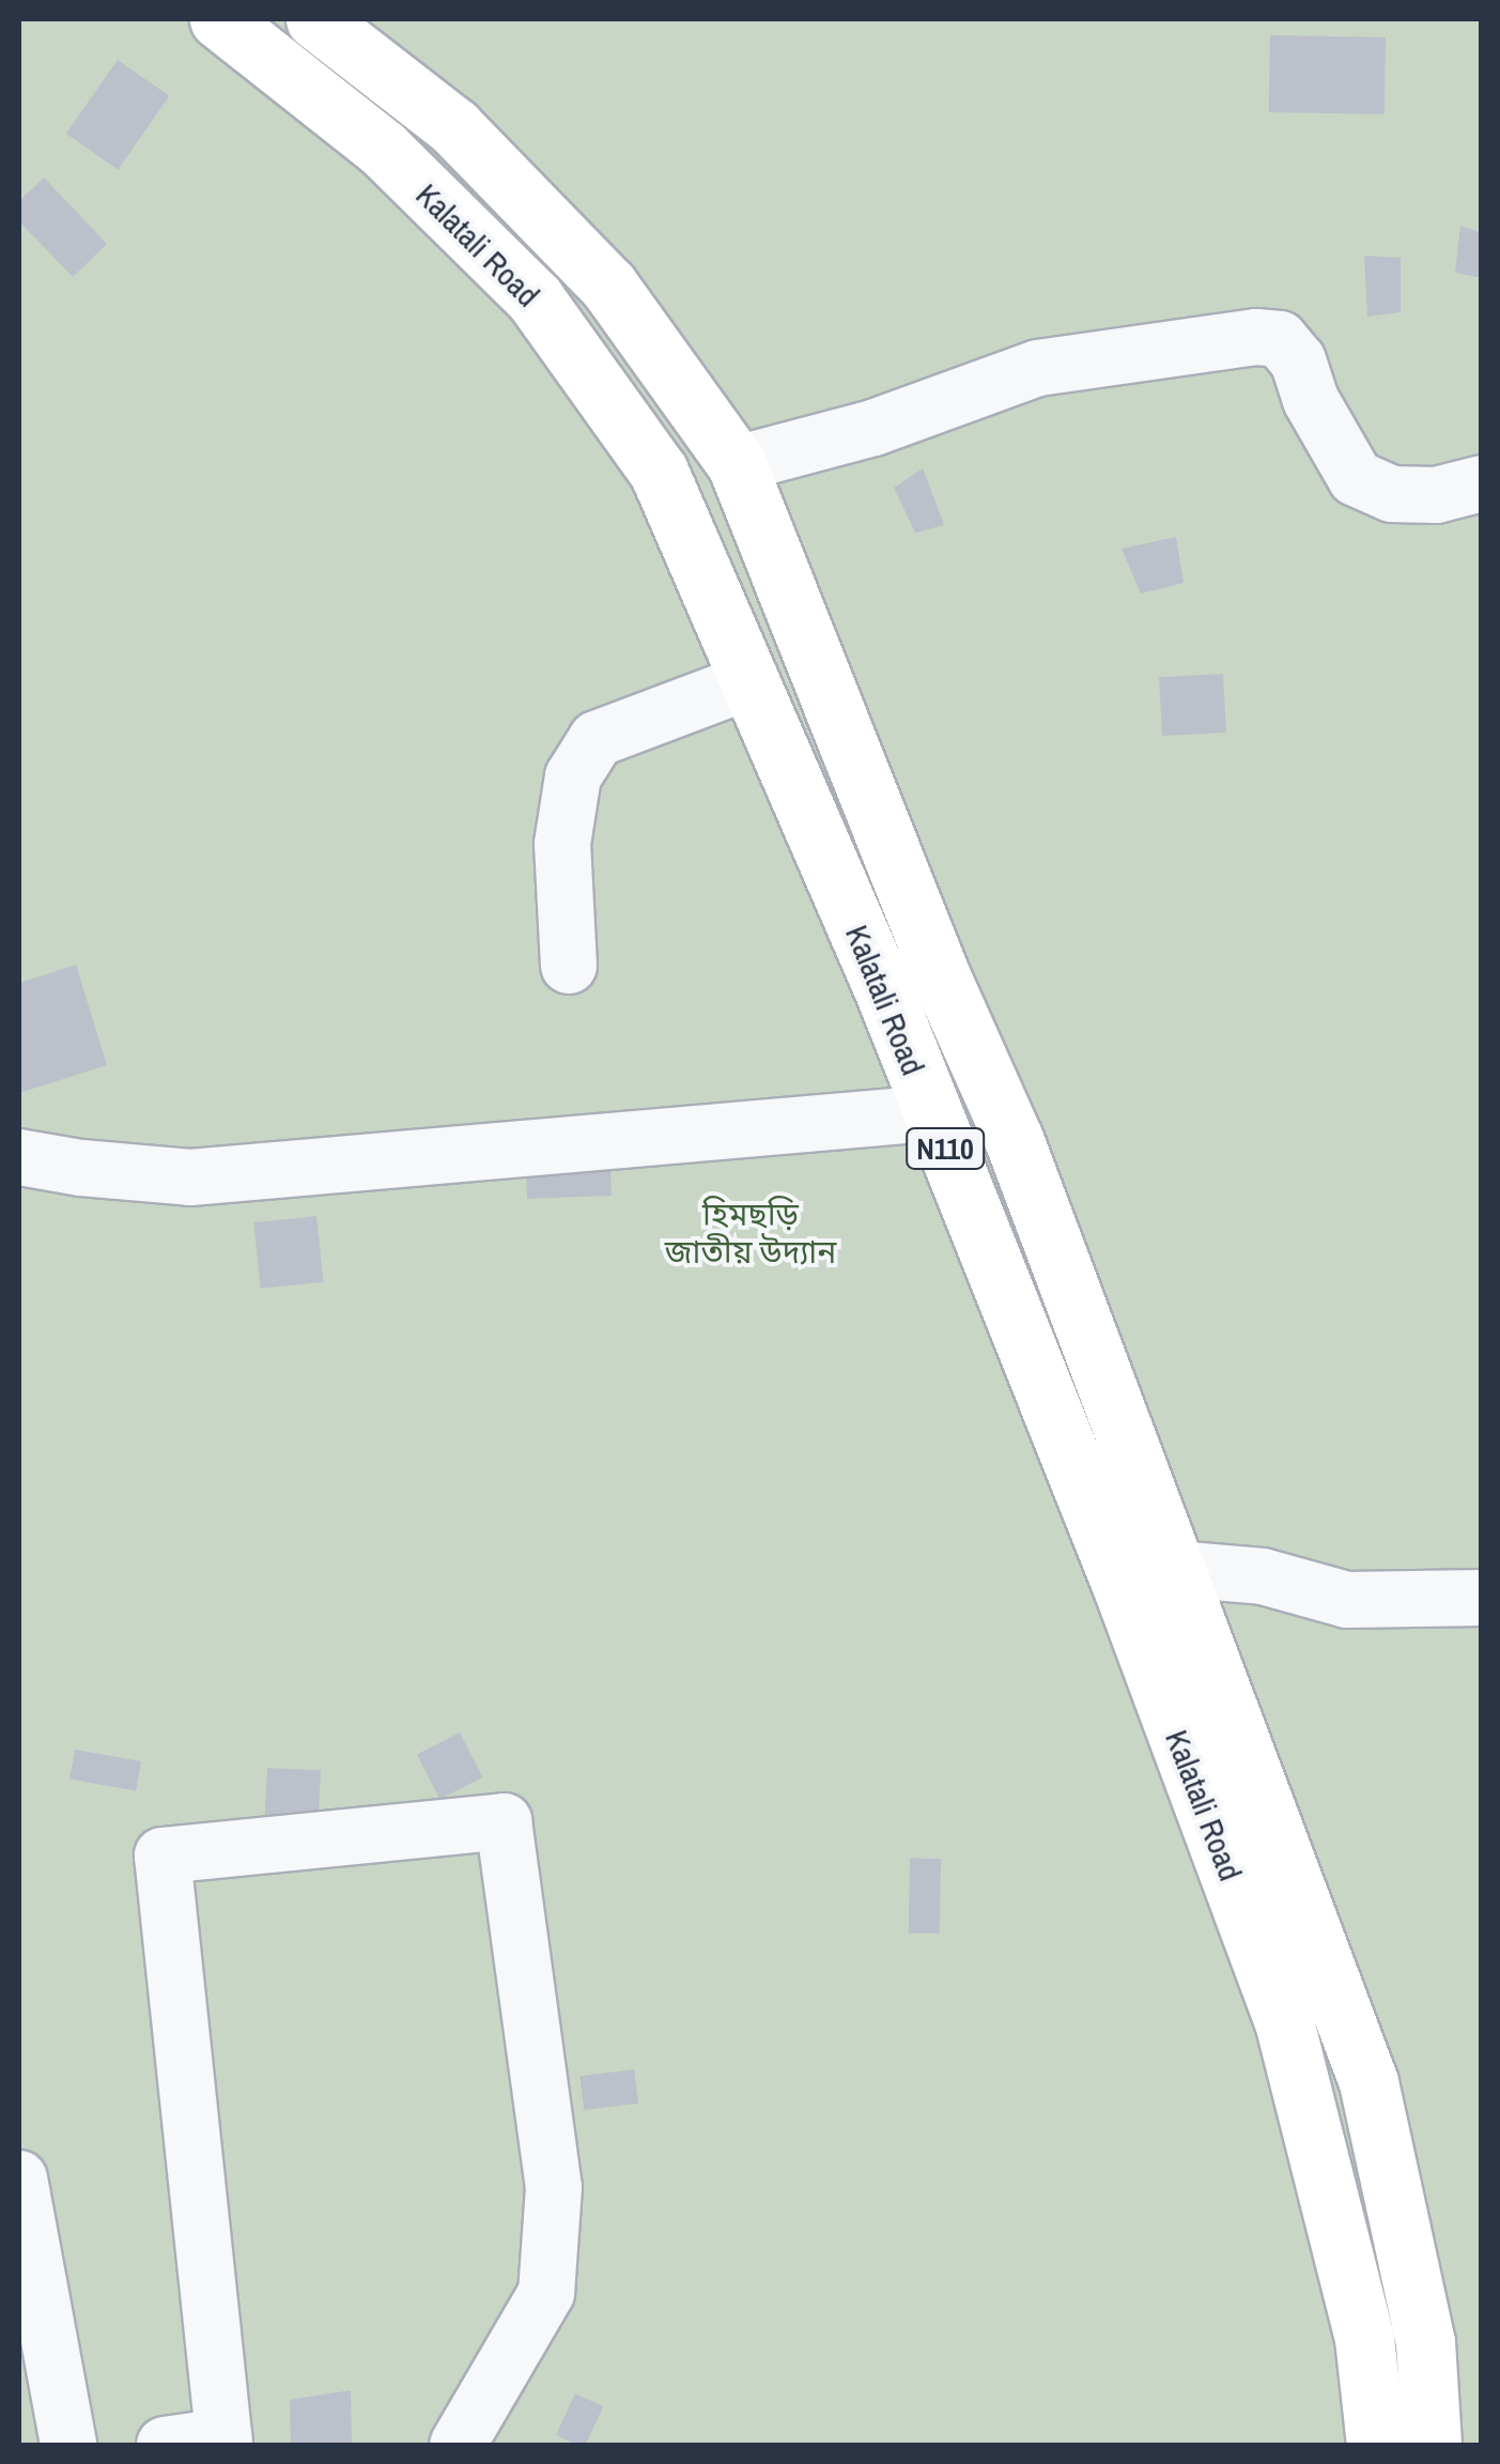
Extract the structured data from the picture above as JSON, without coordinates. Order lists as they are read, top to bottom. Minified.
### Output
{"streets":{"highway":["Kalatali Road","N110"]},"parks":["হিমছড়ি জাতীয় উদ্যান"]}
